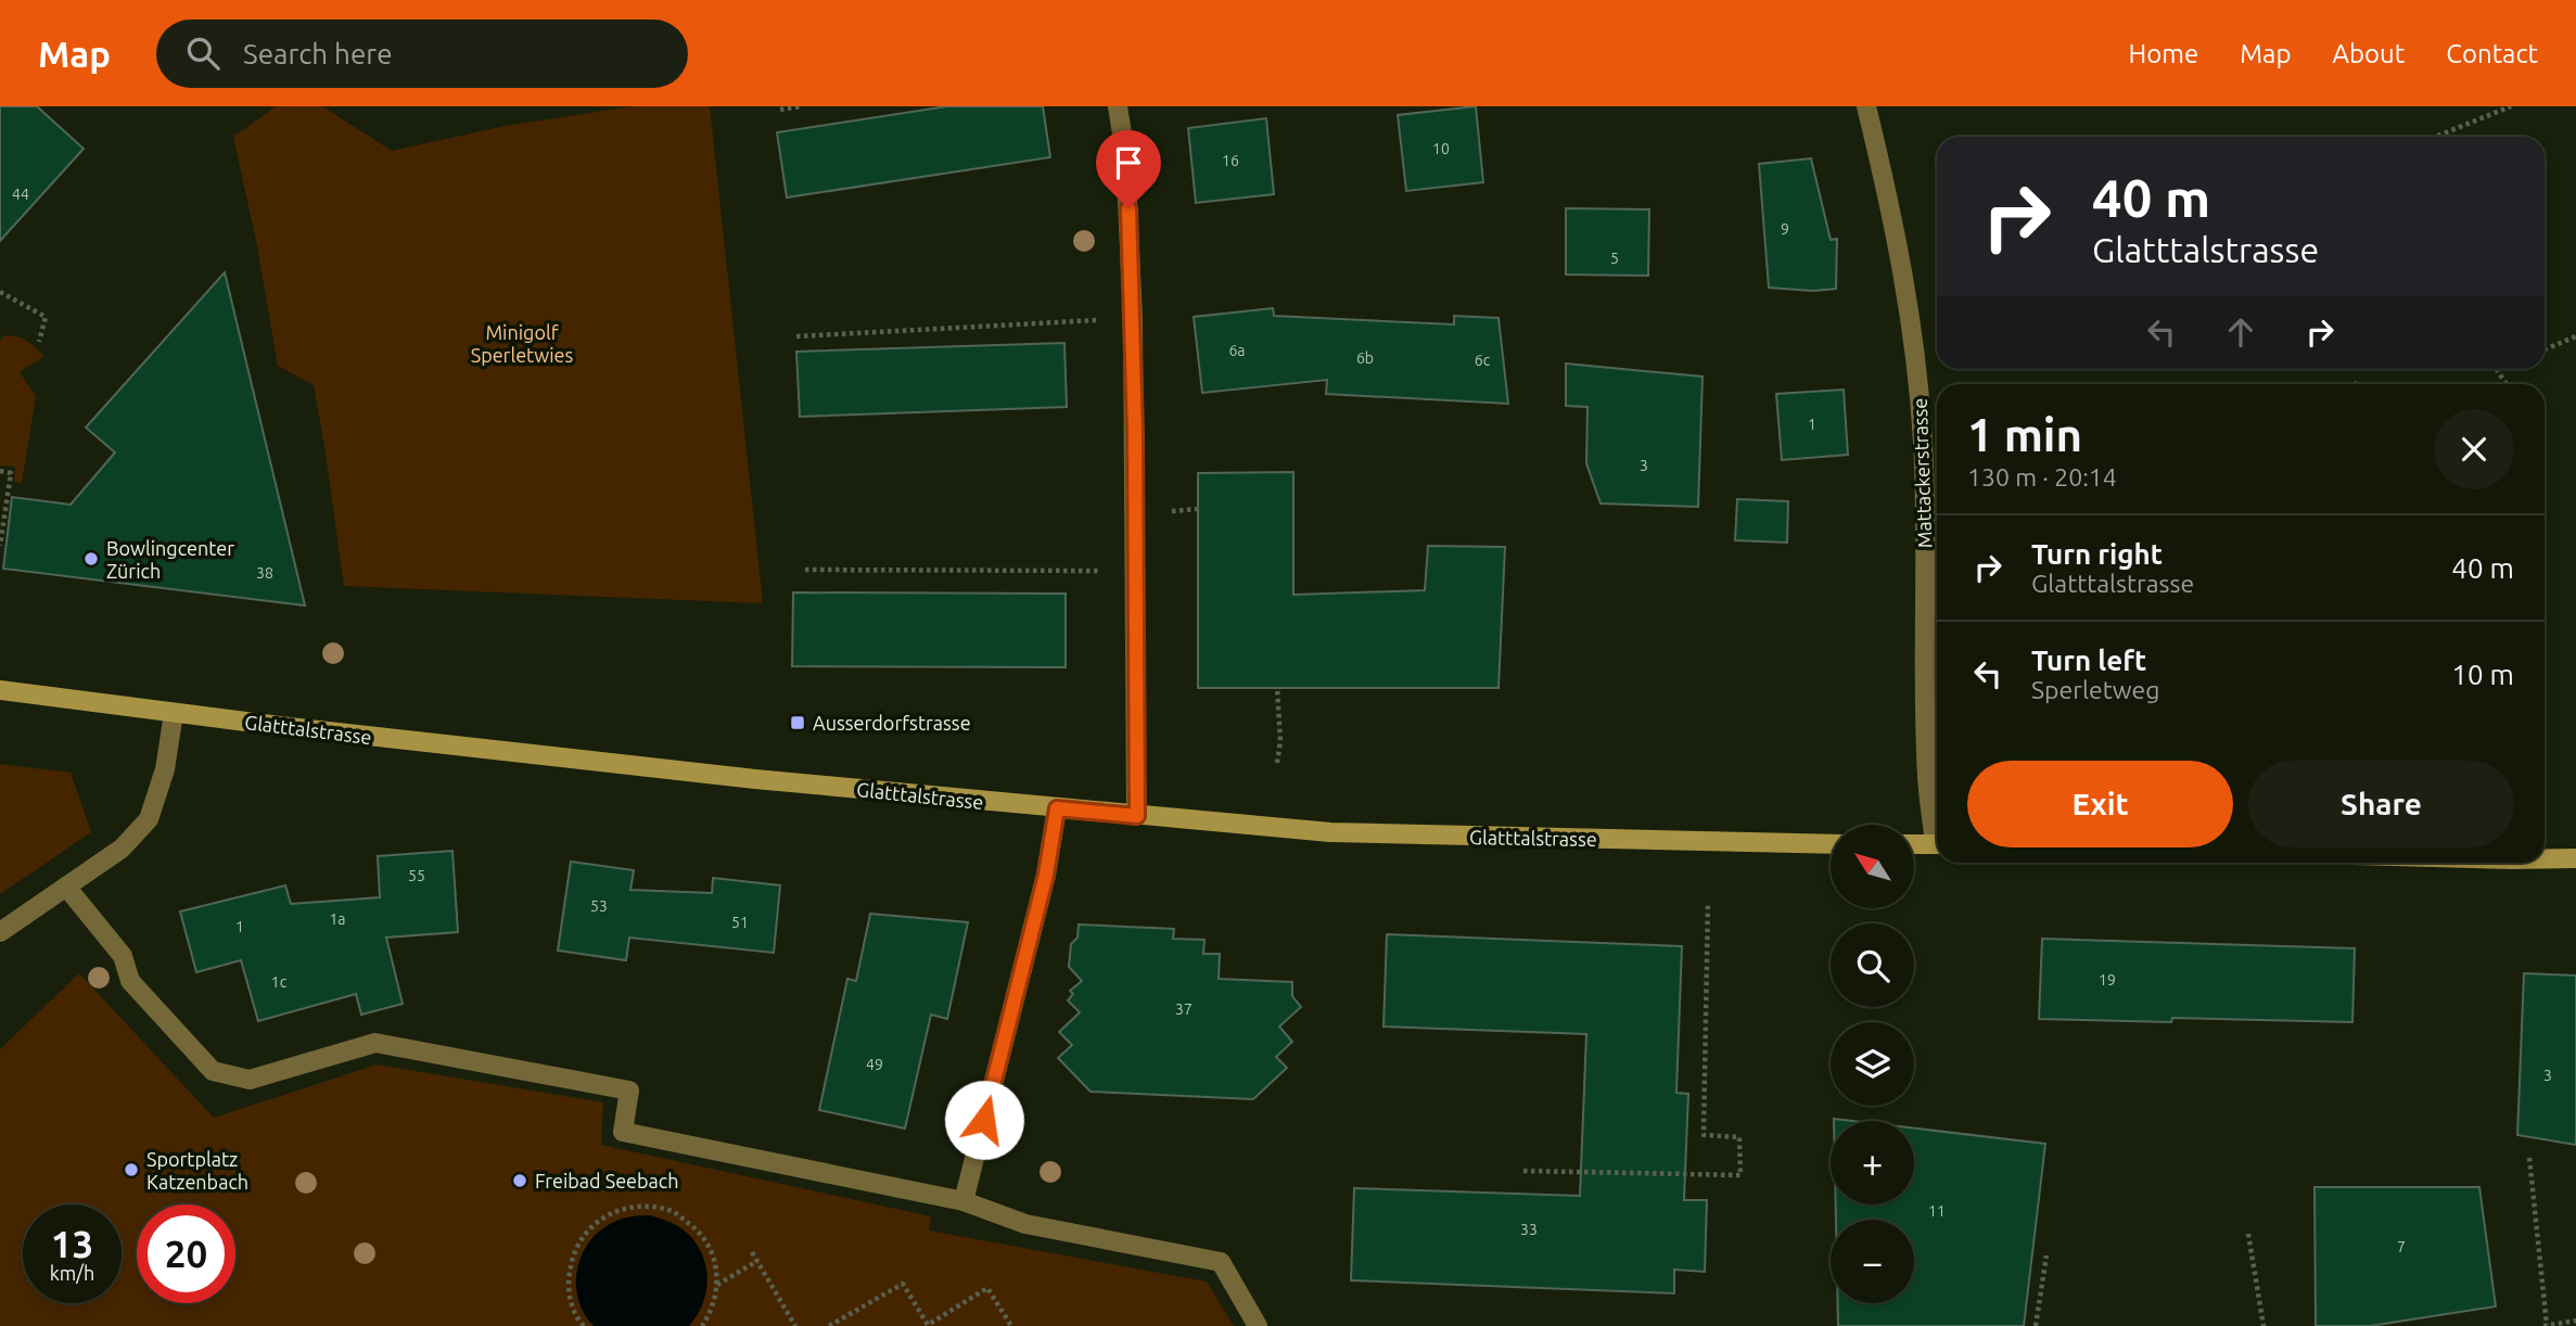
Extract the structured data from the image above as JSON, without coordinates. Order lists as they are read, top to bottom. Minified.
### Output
{"streets":{"main road":["Glatttalstrasse"],"street":["Mattackerstrasse"]},"parks":["Minigolf Sperletwies"],"places":{"other":["Bowlingcenter Zürich","Sportplatz Katzenbach","Freibad Seebach"],"transit":["Ausserdorfstrasse"]},"house_numbers":["10","16","44","9","5","6a","6b","6c","1","3","38","55","53","1a","51","1","19","1c","37","49","3","11","33","7"],"north":"top left","page":{"header":"Map","search":"Search here","nav":["Home","Map","About","Contact"],"turn":["40 m","Glatttalstrasse"],"heading":["1 min","130 m · 20:14"],"list":[{"name":"Turn right","note":"Glatttalstrasse","value":"40 m"},{"name":"Turn left","note":"Sperletweg","value":"10 m"}],"buttons":["Exit","Share"],"map_buttons":["+","−"],"speed":"13 km/h","limit":"20"}}
